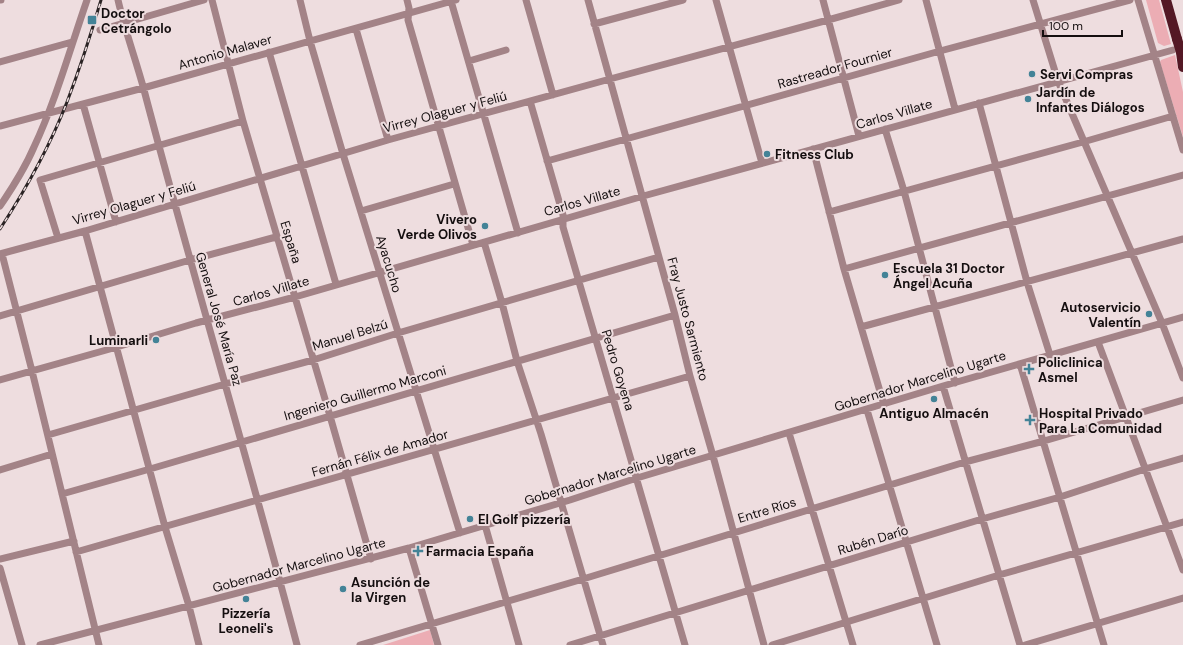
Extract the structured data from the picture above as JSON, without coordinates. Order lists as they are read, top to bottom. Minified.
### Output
{"streets":{"street":["Antonio Malaver","Rastreador Fournier","Virrey Olaguer y Feliú","Carlos Villate","España","Ayacucho","General José María Paz","Fray Justo Sarmiento","Manuel Belzú","Pedro Goyena","Gobernador Marcelino Ugarte","Ingeniero Guillermo Marconi","Fernán Félix de Amador","Entre Ríos","Rubén Darío"]},"crossings":[["Antonio Malaver","España"],["Antonio Malaver","Ayacucho"],["Antonio Malaver","General José María Paz"],["Rastreador Fournier","Fray Justo Sarmiento"],["Rastreador Fournier","Pedro Goyena"],["Virrey Olaguer y Feliú","España"],["Virrey Olaguer y Feliú","Ayacucho"],["Virrey Olaguer y Feliú","General José María Paz"],["Virrey Olaguer y Feliú","Fray Justo Sarmiento"],["Virrey Olaguer y Feliú","Pedro Goyena"],["Carlos Villate","España"],["Carlos Villate","Ayacucho"],["Carlos Villate","General José María Paz"],["Carlos Villate","Fray Justo Sarmiento"],["Carlos Villate","Pedro Goyena"],["España","Manuel Belzú"],["España","Gobernador Marcelino Ugarte"],["España","Ingeniero Guillermo Marconi"],["España","Fernán Félix de Amador"],["Ayacucho","Manuel Belzú"],["Ayacucho","Gobernador Marcelino Ugarte"],["Ayacucho","Ingeniero Guillermo Marconi"],["Ayacucho","Fernán Félix de Amador"],["General José María Paz","Manuel Belzú"],["General José María Paz","Gobernador Marcelino Ugarte"],["General José María Paz","Ingeniero Guillermo Marconi"],["General José María Paz","Fernán Félix de Amador"],["Fray Justo Sarmiento","Manuel Belzú"],["Fray Justo Sarmiento","Gobernador Marcelino Ugarte"],["Fray Justo Sarmiento","Ingeniero Guillermo Marconi"],["Fray Justo Sarmiento","Fernán Félix de Amador"],["Fray Justo Sarmiento","Entre Ríos"],["Fray Justo Sarmiento","Rubén Darío"],["Manuel Belzú","Pedro Goyena"],["Pedro Goyena","Gobernador Marcelino Ugarte"],["Pedro Goyena","Ingeniero Guillermo Marconi"],["Pedro Goyena","Fernán Félix de Amador"],["Pedro Goyena","Entre Ríos"],["Pedro Goyena","Rubén Darío"]],"places":{"transit":["Doctor Cetrángolo"],"other":["Servi Compras","Jardín de Infantes Diálogos","Fitness Club","Vivero Verde Olivos","Escuela 31 Doctor Ángel Acuña","Autoservicio Valentín","Luminarli","Antiguo Almacén","El Golf pizzería","Asunción de la Virgen","Pizzería Leoneli's"],"health":["Policlinica Asmel","Hospital Privado Para La Comunidad","Farmacia España"]},"scale_bar":"100 m"}
